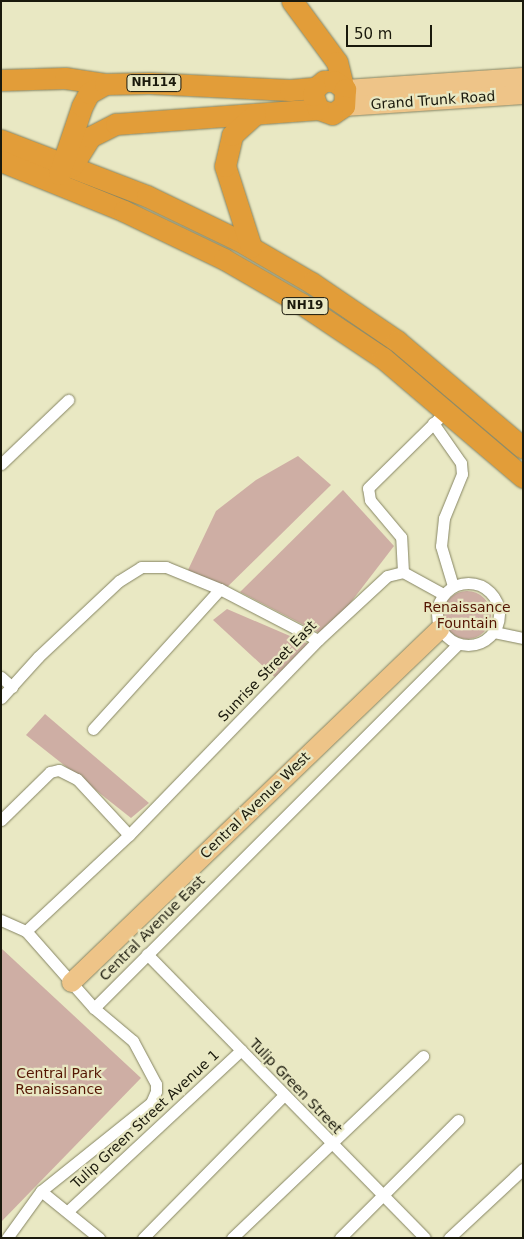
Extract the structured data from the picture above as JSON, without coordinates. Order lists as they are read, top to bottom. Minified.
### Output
{"streets":{"highway":["NH114","NH19"],"main road":["Grand Trunk Road","Central Avenue West"],"street":["Sunrise Street East","Central Avenue East","Tulip Green Street","Tulip Green Street Avenue 1"]},"crossings":[["NH114","Grand Trunk Road"],["NH114","NH19"],["Central Avenue West","Central Avenue East"],["Central Avenue East","Tulip Green Street"],["Tulip Green Street","Tulip Green Street Avenue 1"]],"parks":["Renaissance Fountain","Central Park Renaissance"],"scale_bar":"50 m"}
